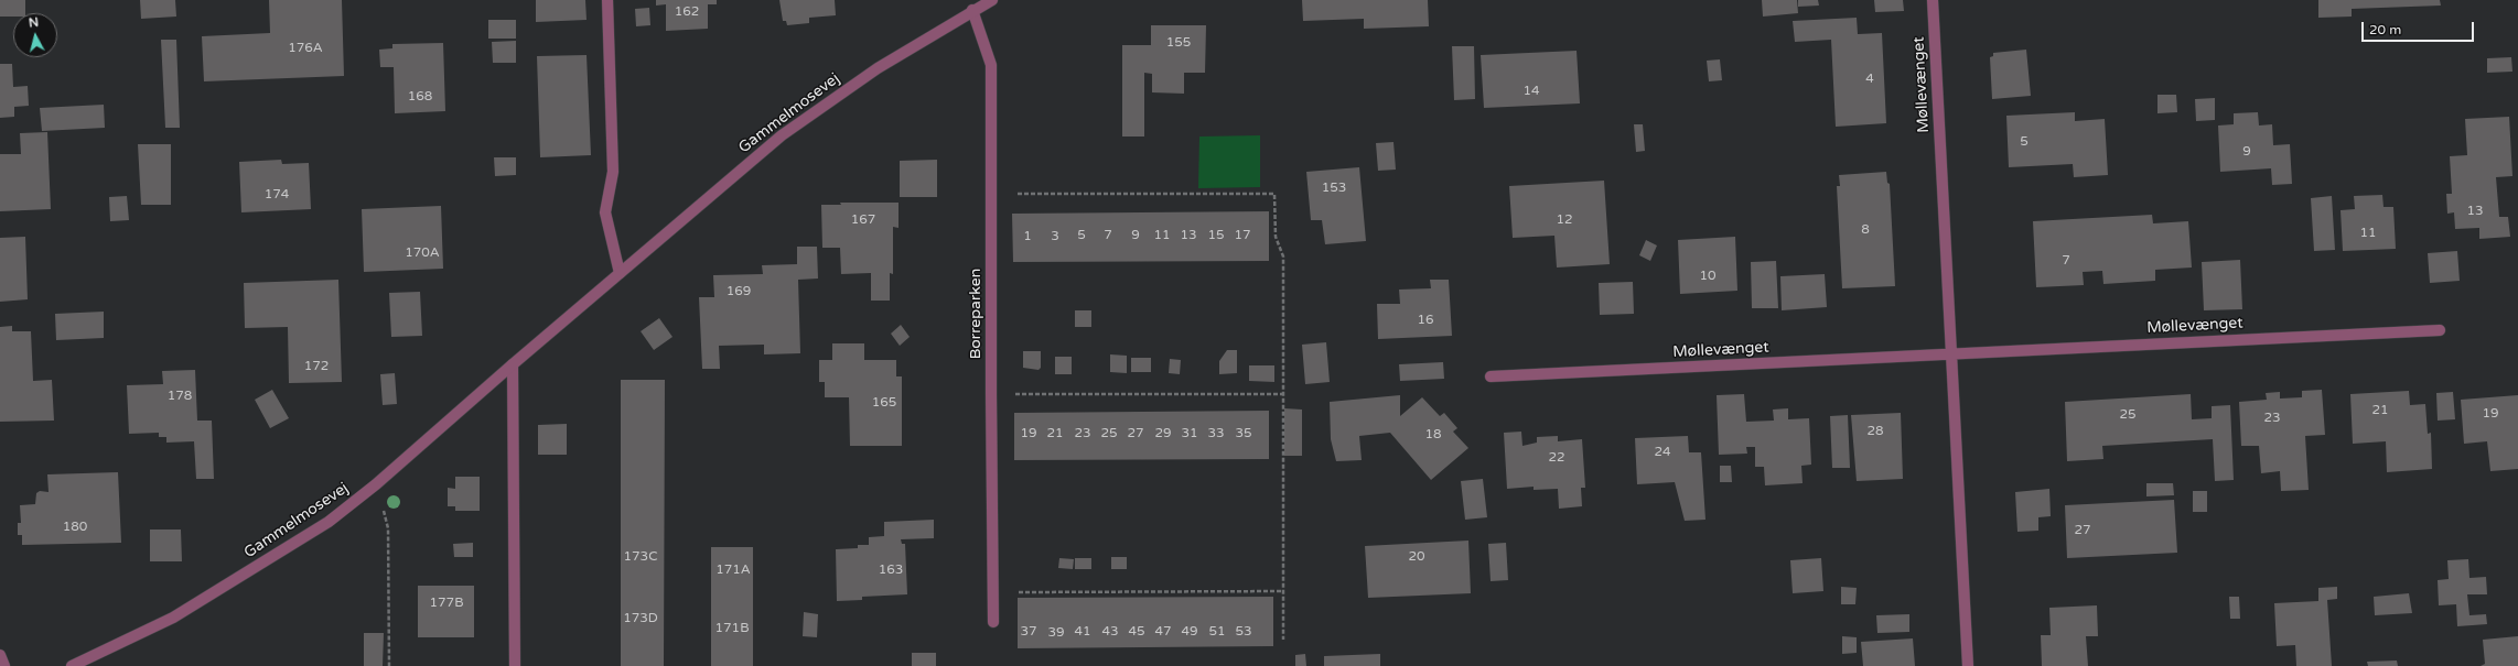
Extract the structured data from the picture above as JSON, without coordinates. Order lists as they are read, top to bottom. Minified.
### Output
{"streets":{"street":["Møllevænget","Gammelmosevej","Borreparken"]},"crossings":[["Gammelmosevej","Borreparken"]],"house_numbers":["162","155","176A","4","14","168","5","9","153","174","13","167","12","8","11","5","7","9","11","13","15","17","1","3","170A","7","10","169","16","172","178","165","21","19","25","23","28","19","21","23","25","27","29","31","33","35","18","24","22","180","27","173C","20","171A","163","177B","173D","171B","37","41","43","45","47","49","51","53","39"],"scale_bar":"20 m","north":"top"}
